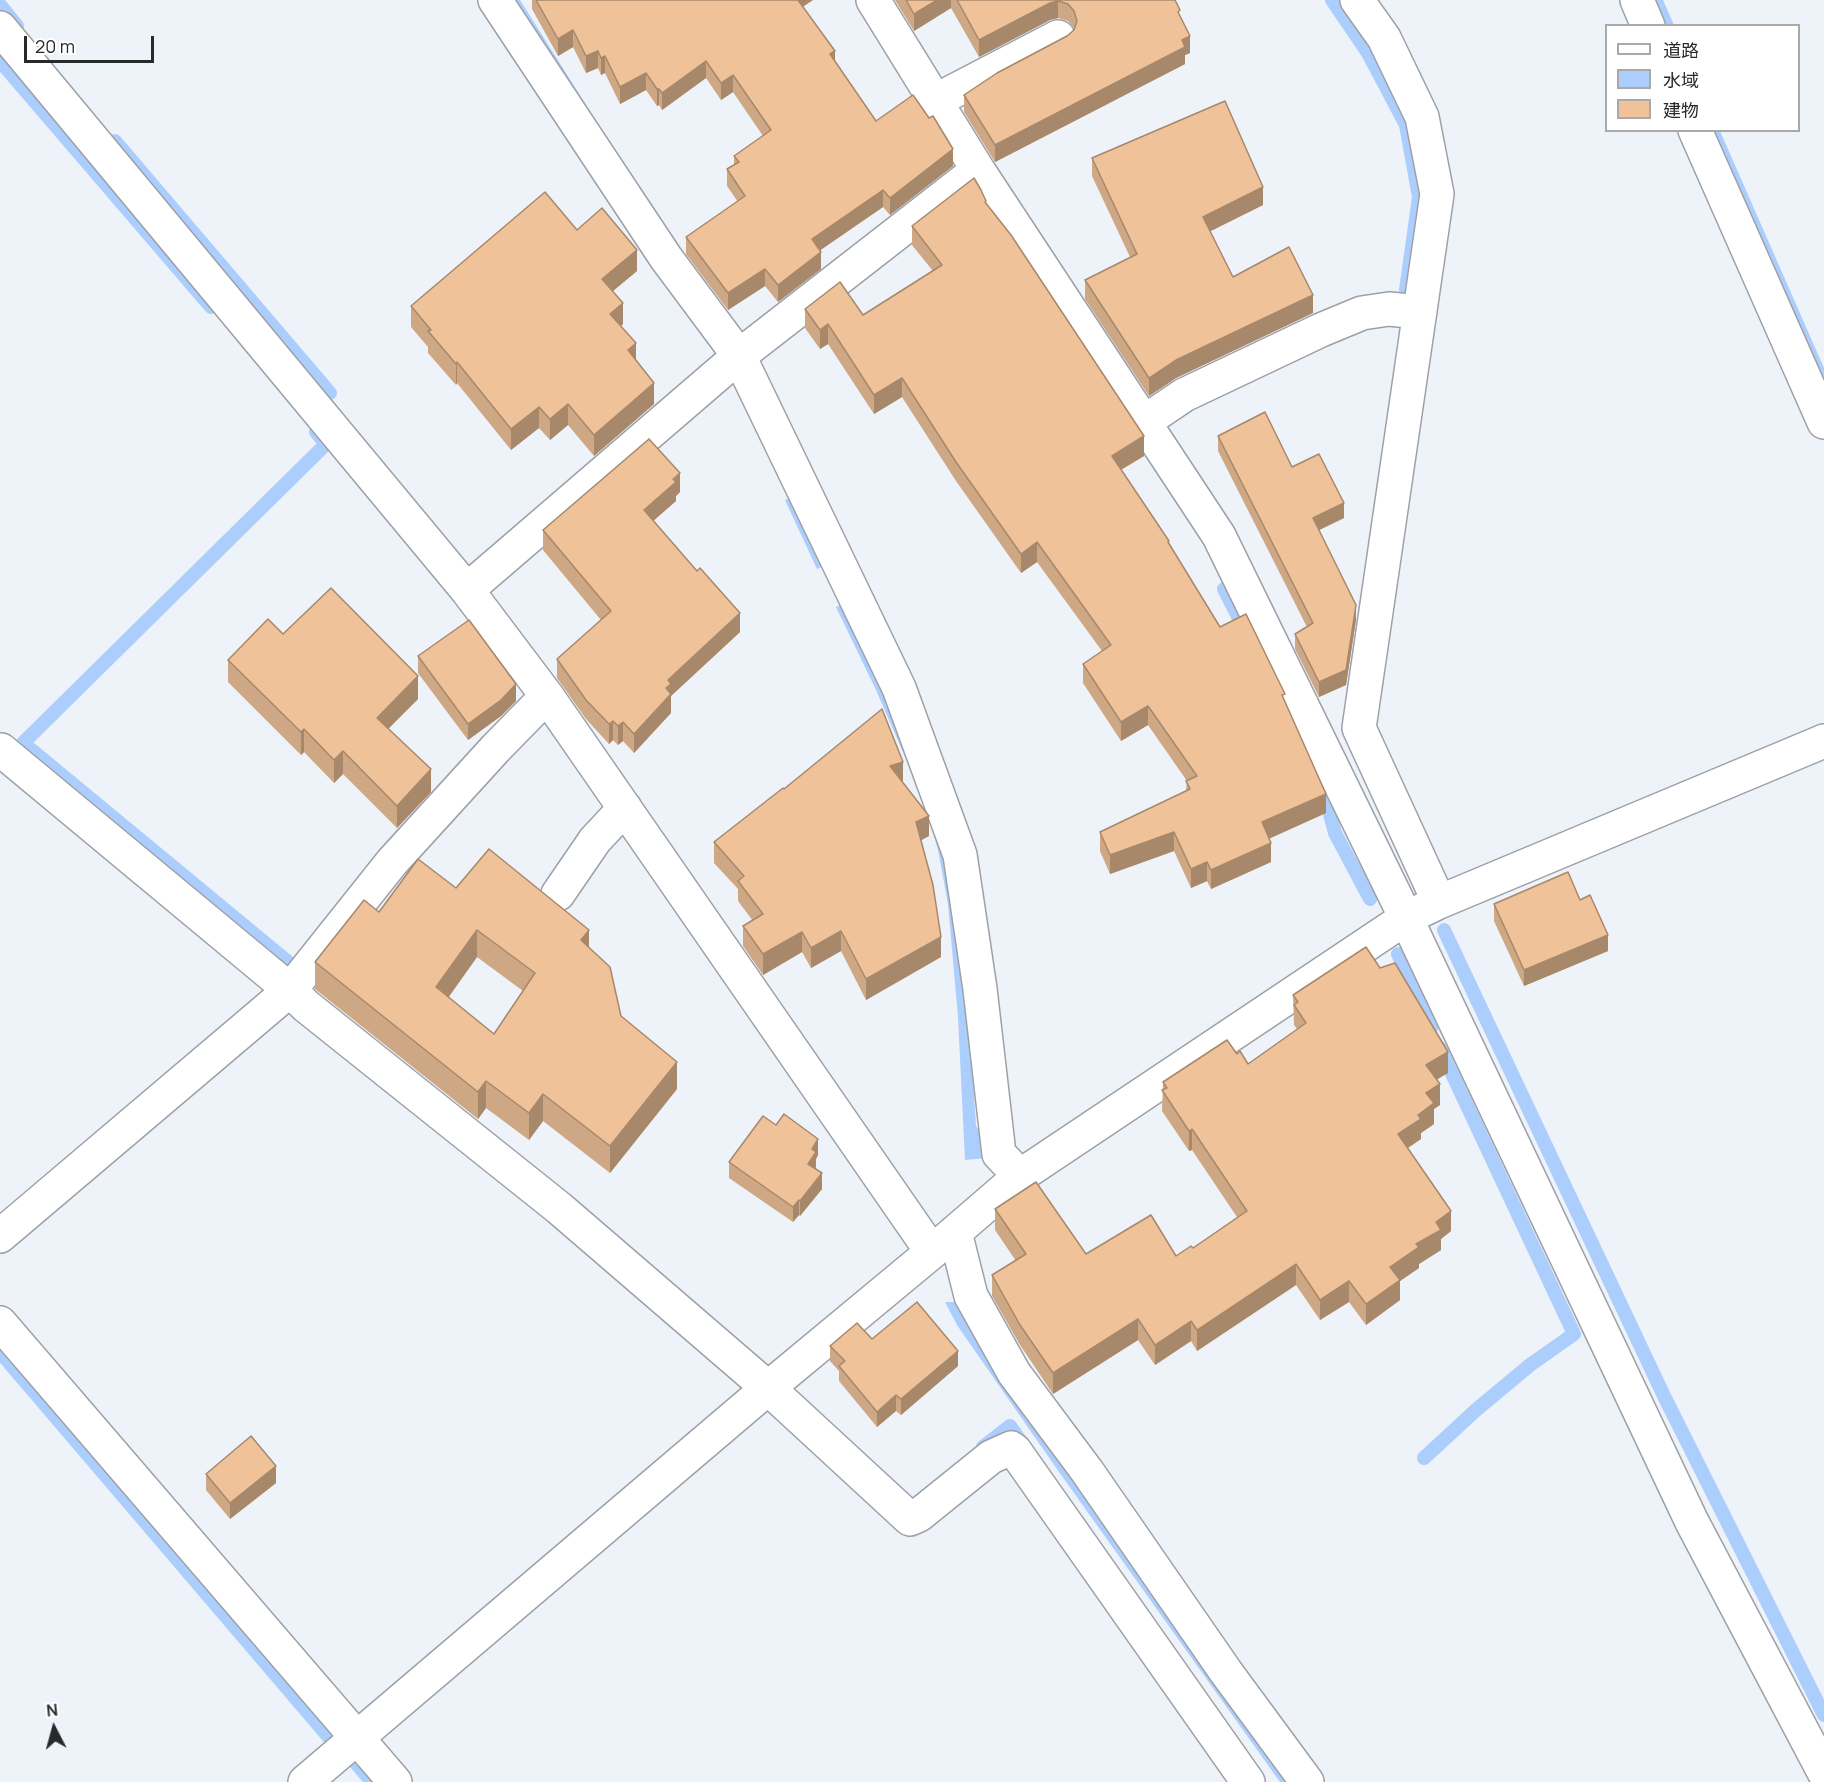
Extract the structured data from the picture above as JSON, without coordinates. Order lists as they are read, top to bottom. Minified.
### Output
{"legend":["道路","水域","建物"],"scale_bar":"20 m","north":"top"}
